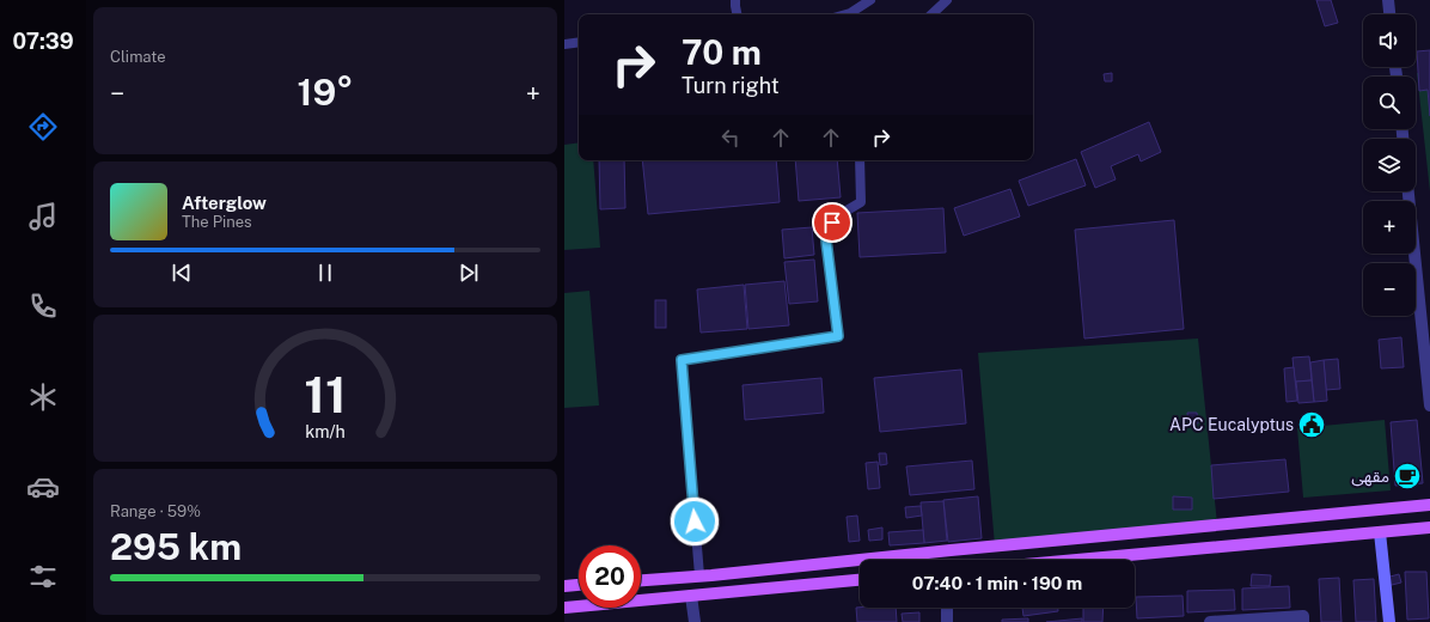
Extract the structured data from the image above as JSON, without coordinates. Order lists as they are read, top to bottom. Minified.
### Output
{"places":{"public building":["APC Eucalyptus"],"cafe":["مقهى"]},"page":{"tabs":"07:39","tile":["Climate",["Range · 59%","295 km"]],"map_buttons":["+","−"],"turn":["70 m","Turn right"],"heat":["−","19°","+"],"song":["Afterglow","The Pines"],"limit":"20","trip":"07:40 · 1 min · 190 m","gauge":["11","km/h"]}}
